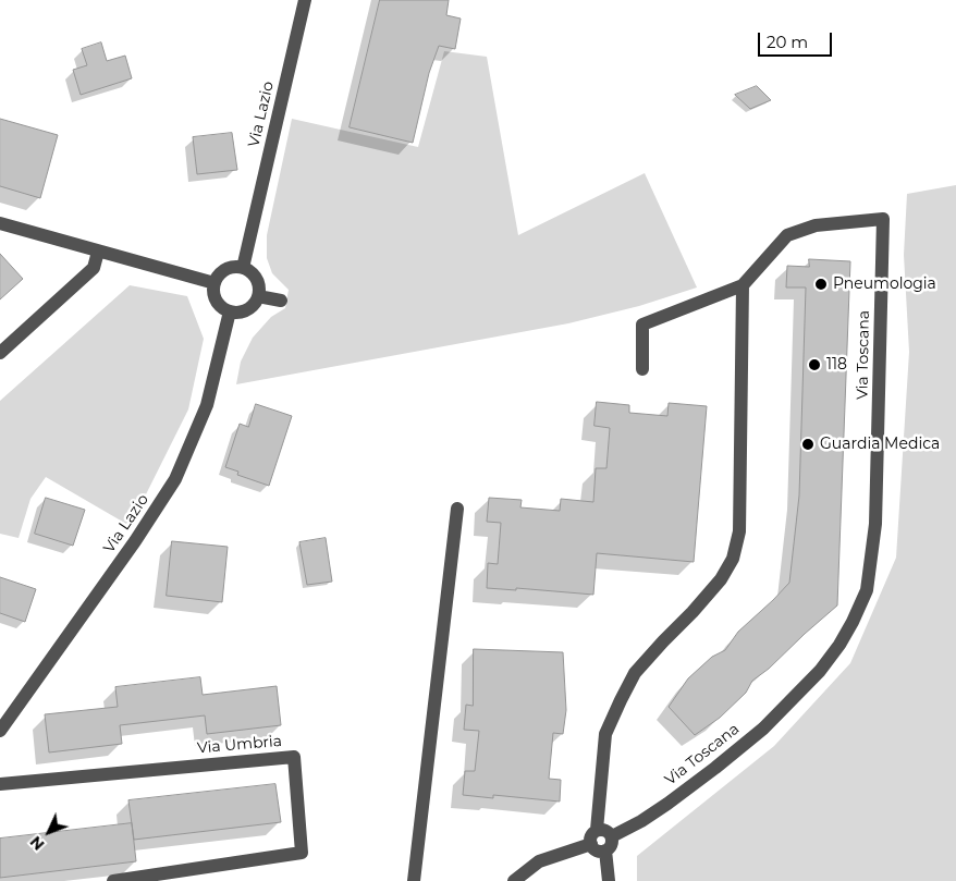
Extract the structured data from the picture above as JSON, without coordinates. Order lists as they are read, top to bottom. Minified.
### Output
{"streets":{"street":["Via Lazio","Via Toscana","Via Umbria"]},"places":["Pneumologia","118","Guardia Medica"],"scale_bar":"20 m","north":"bottom left"}
